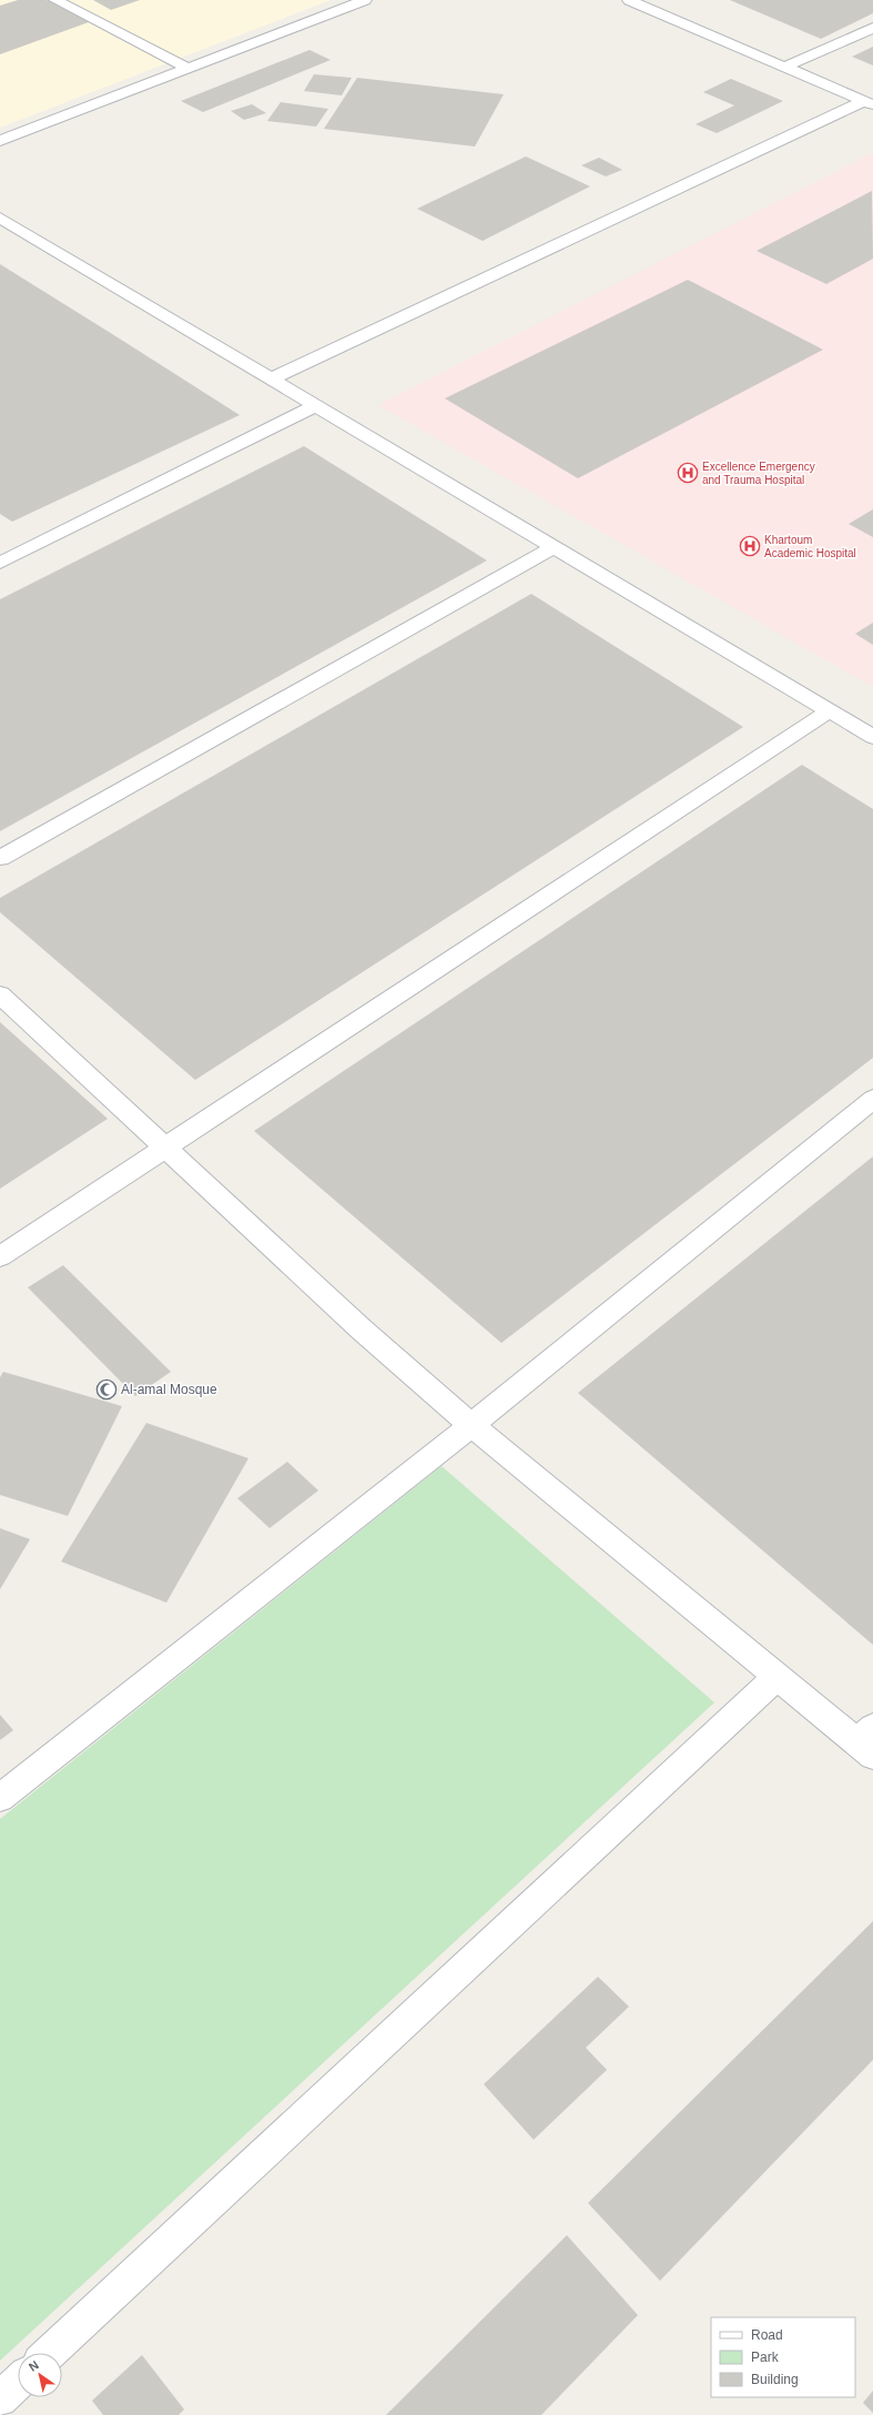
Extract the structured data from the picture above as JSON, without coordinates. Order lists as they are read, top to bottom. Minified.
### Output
{"places":{"hospital":["Excellence Emergency and Trauma Hospital","Khartoum Academic Hospital"],"mosque":["Al-amal Mosque"]},"legend":["Road","Park","Building"],"north":"top left"}
